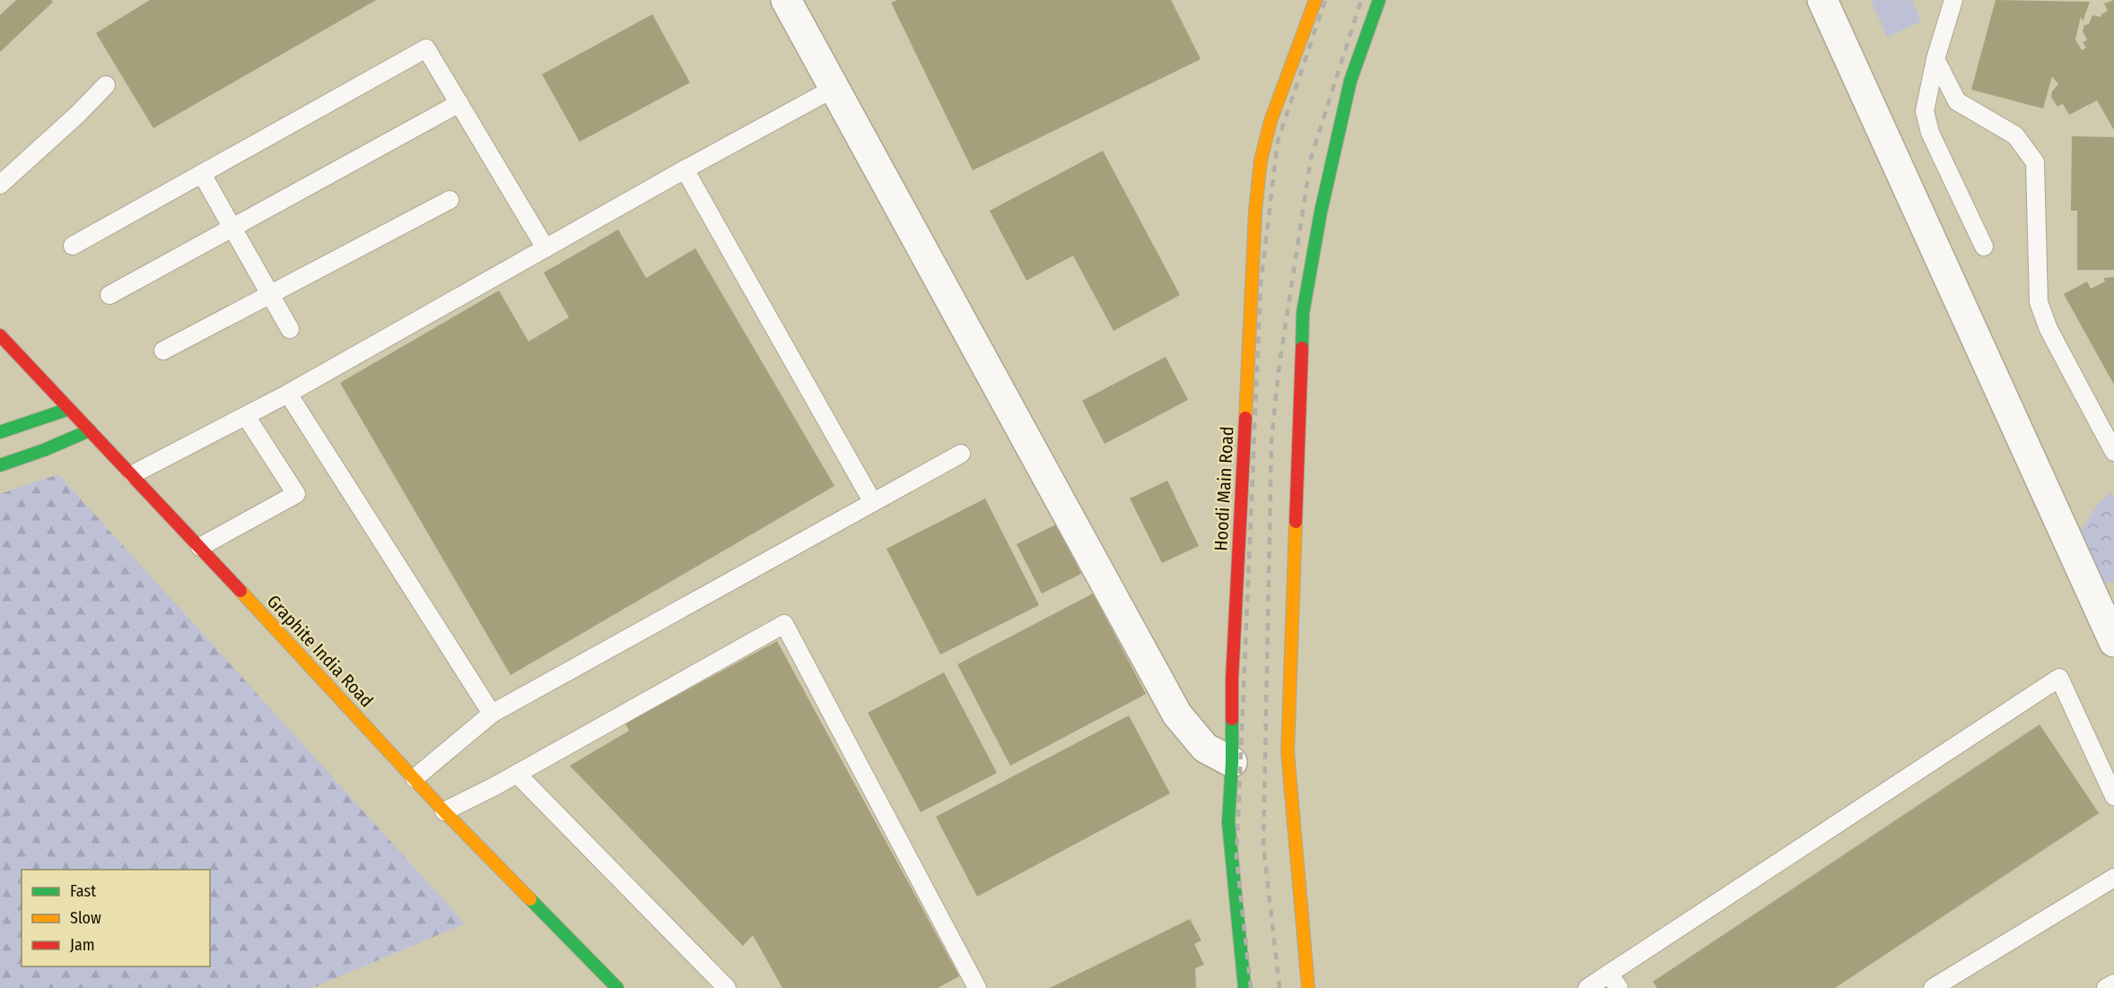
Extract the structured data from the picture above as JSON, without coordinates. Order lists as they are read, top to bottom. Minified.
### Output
{"streets":{"main road":["Hoodi Main Road","Graphite India Road"]},"legend":["Fast","Slow","Jam"]}
